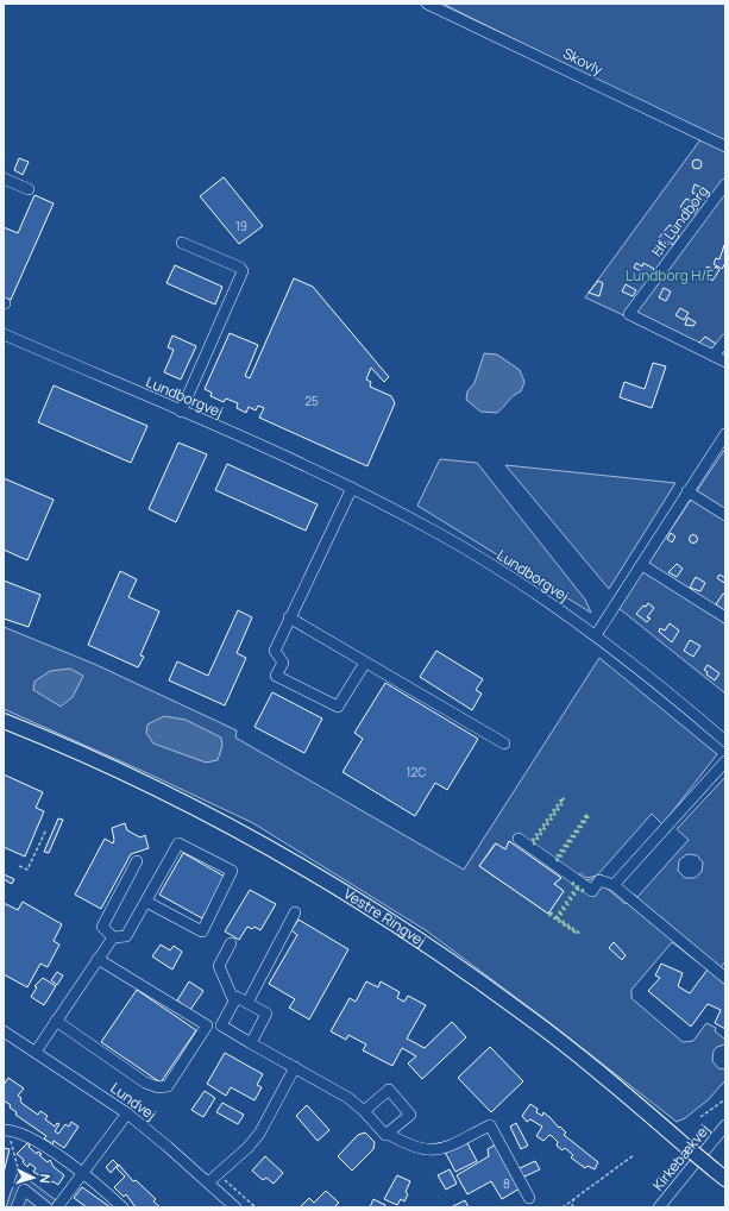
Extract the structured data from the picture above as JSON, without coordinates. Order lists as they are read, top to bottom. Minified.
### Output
{"streets":{"main road":["Vestre Ringvej"],"street":["Skovly","Hf. Lundborg","Lundborgvej","Lundvej","Kirkebækvej"]},"parks":["Lundborg H/F"],"house_numbers":["19","25","12C","8"],"north":"right"}
